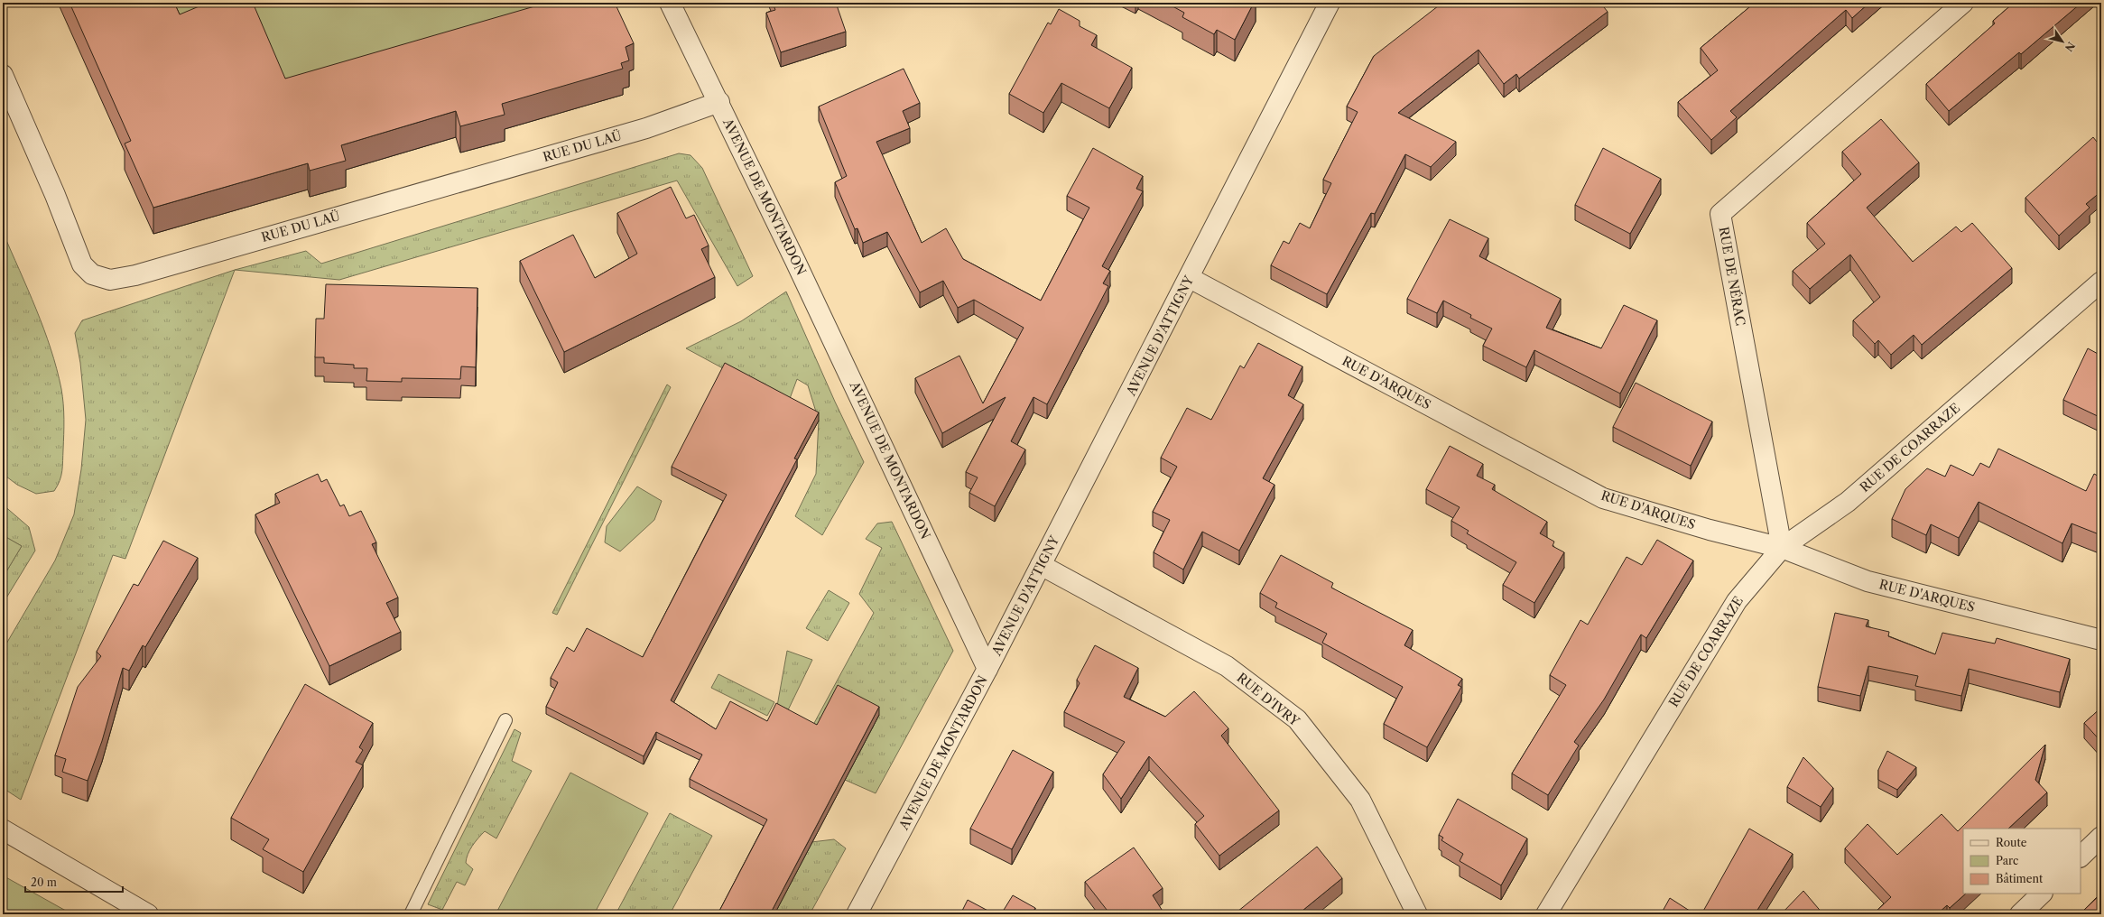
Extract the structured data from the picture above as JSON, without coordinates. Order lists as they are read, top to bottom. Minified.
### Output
{"streets":{"street":["RUE DU LAÜ","AVENUE DE MONTARDON","RUE DE NÉRAC","AVENUE D'ATTIGNY","RUE D'ARQUES","RUE DE COARRAZE","RUE D'IVRY"]},"crossings":[["RUE DU LAÜ","AVENUE DE MONTARDON"],["AVENUE DE MONTARDON","AVENUE D'ATTIGNY"],["RUE DE NÉRAC","RUE D'ARQUES"],["RUE DE NÉRAC","RUE DE COARRAZE"],["AVENUE D'ATTIGNY","RUE D'ARQUES"],["AVENUE D'ATTIGNY","RUE D'IVRY"],["RUE D'ARQUES","RUE DE COARRAZE"]],"legend":["Route","Parc","Bâtiment"],"scale_bar":"20 m","north":"bottom right"}
